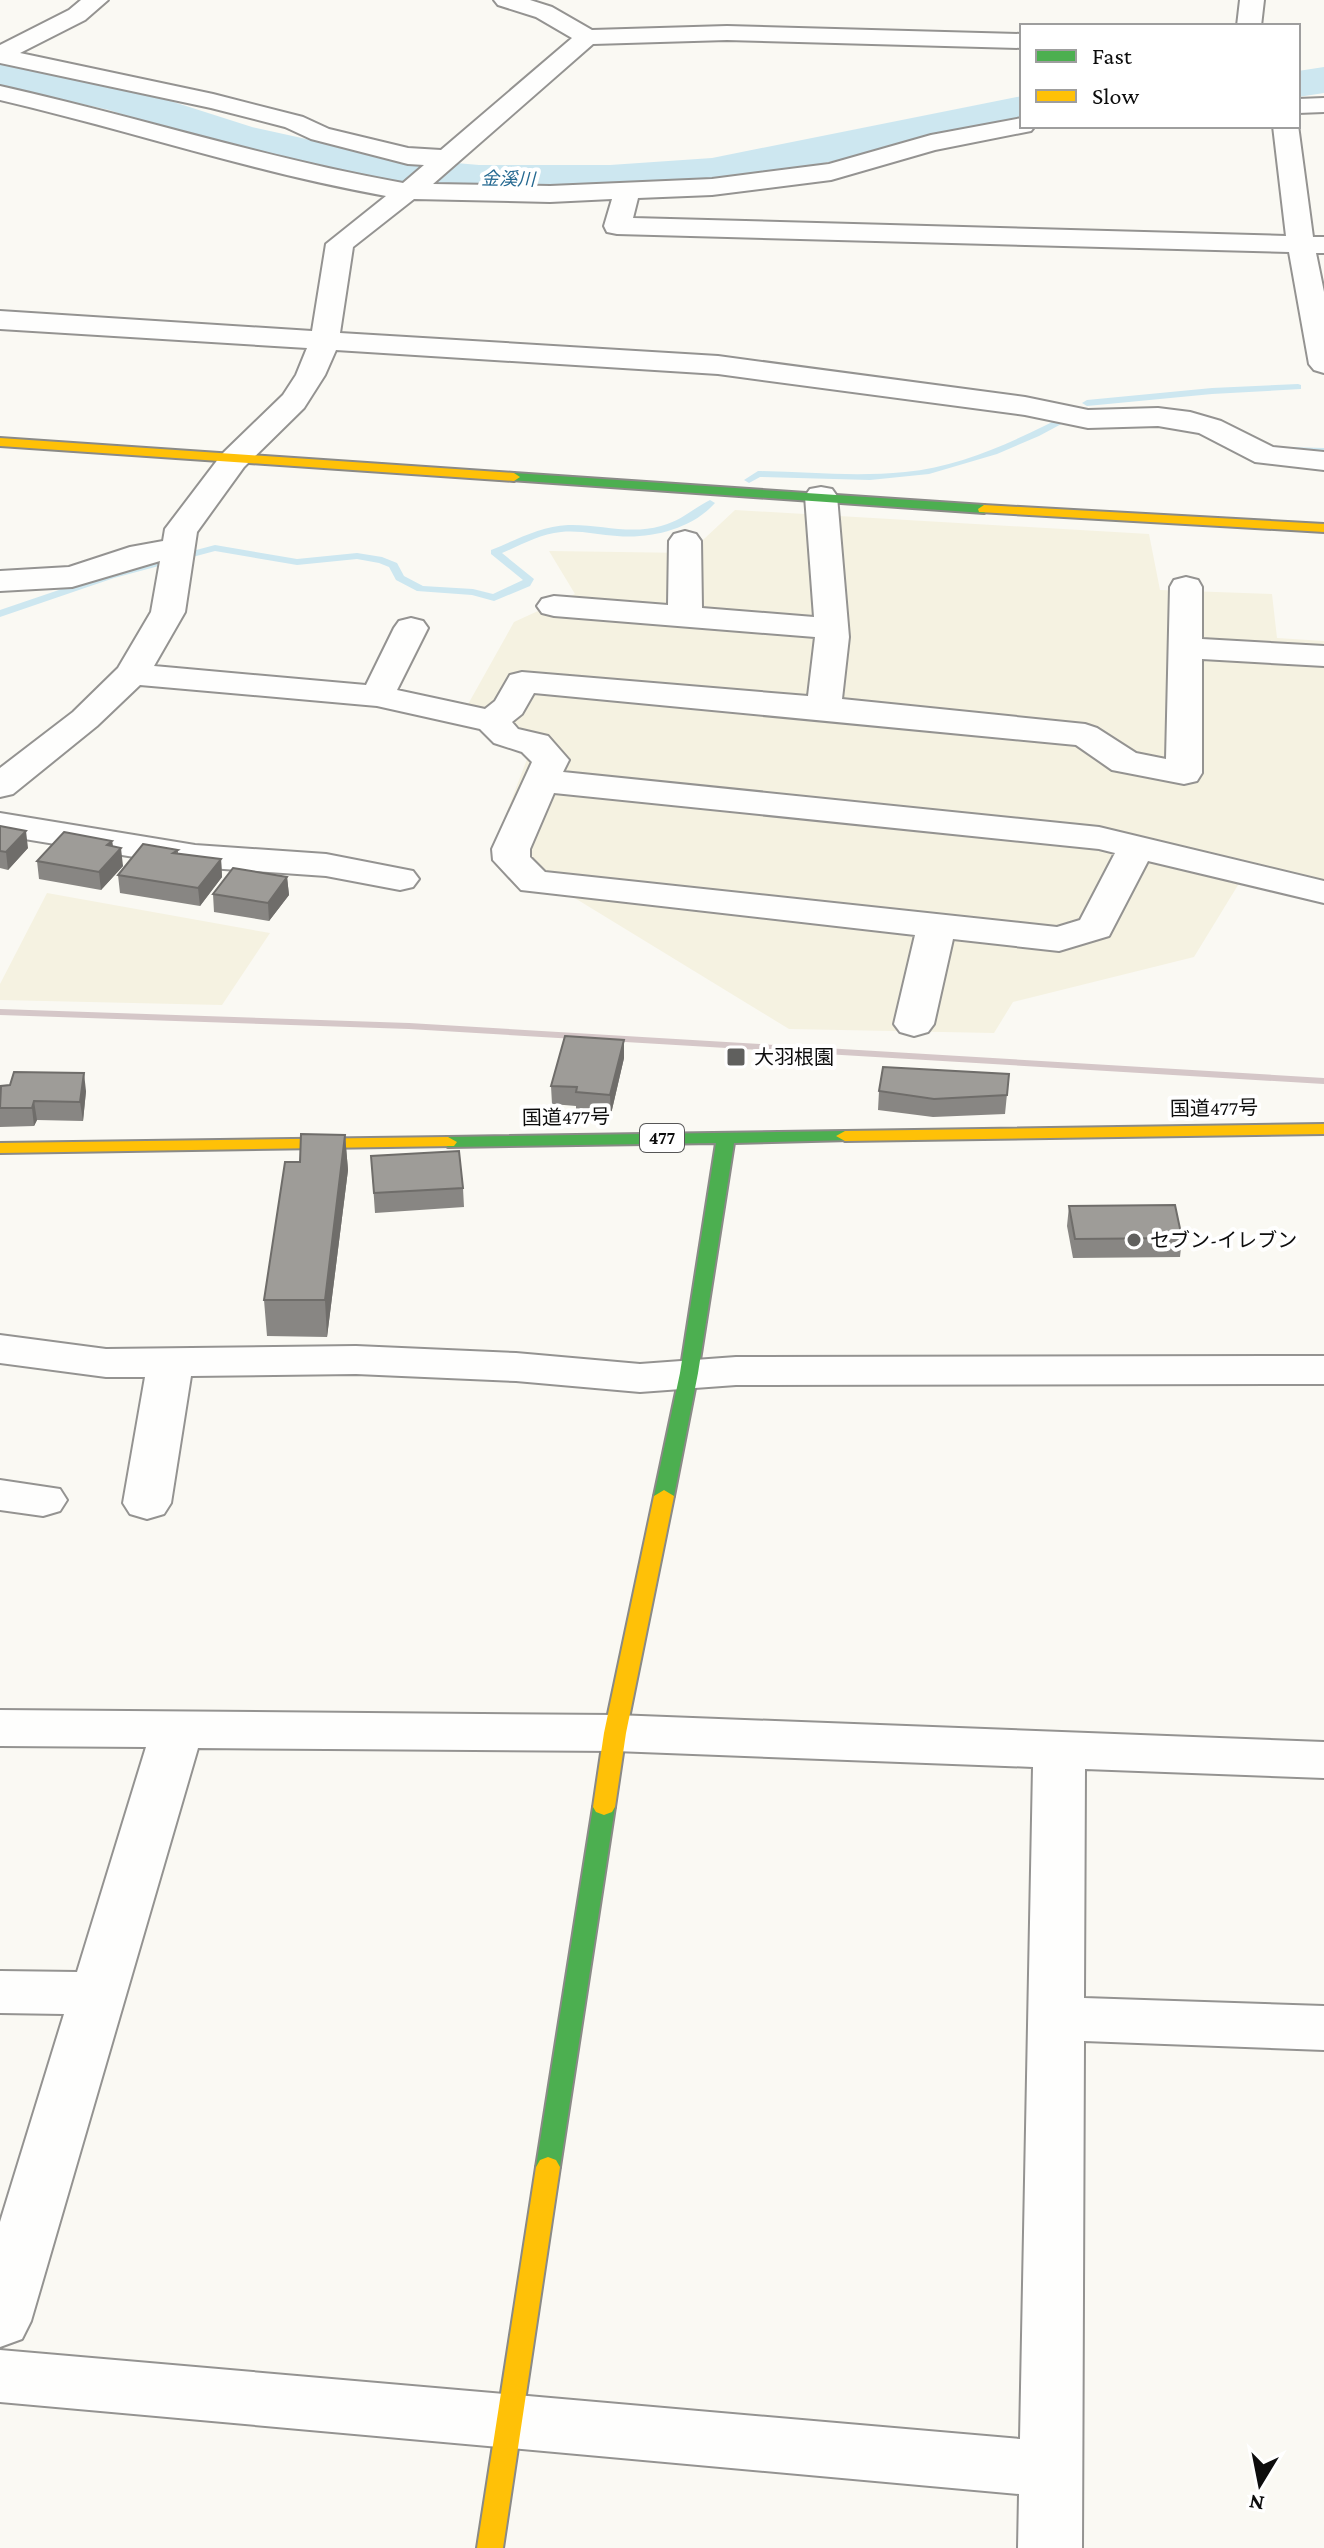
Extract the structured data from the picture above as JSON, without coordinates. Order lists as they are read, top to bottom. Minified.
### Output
{"streets":{"main road":["国道477号","477"]},"water":["金溪川"],"places":{"transit":["大羽根園"],"other":["セブン-イレブン"]},"legend":["Fast","Slow"],"north":"bottom"}
